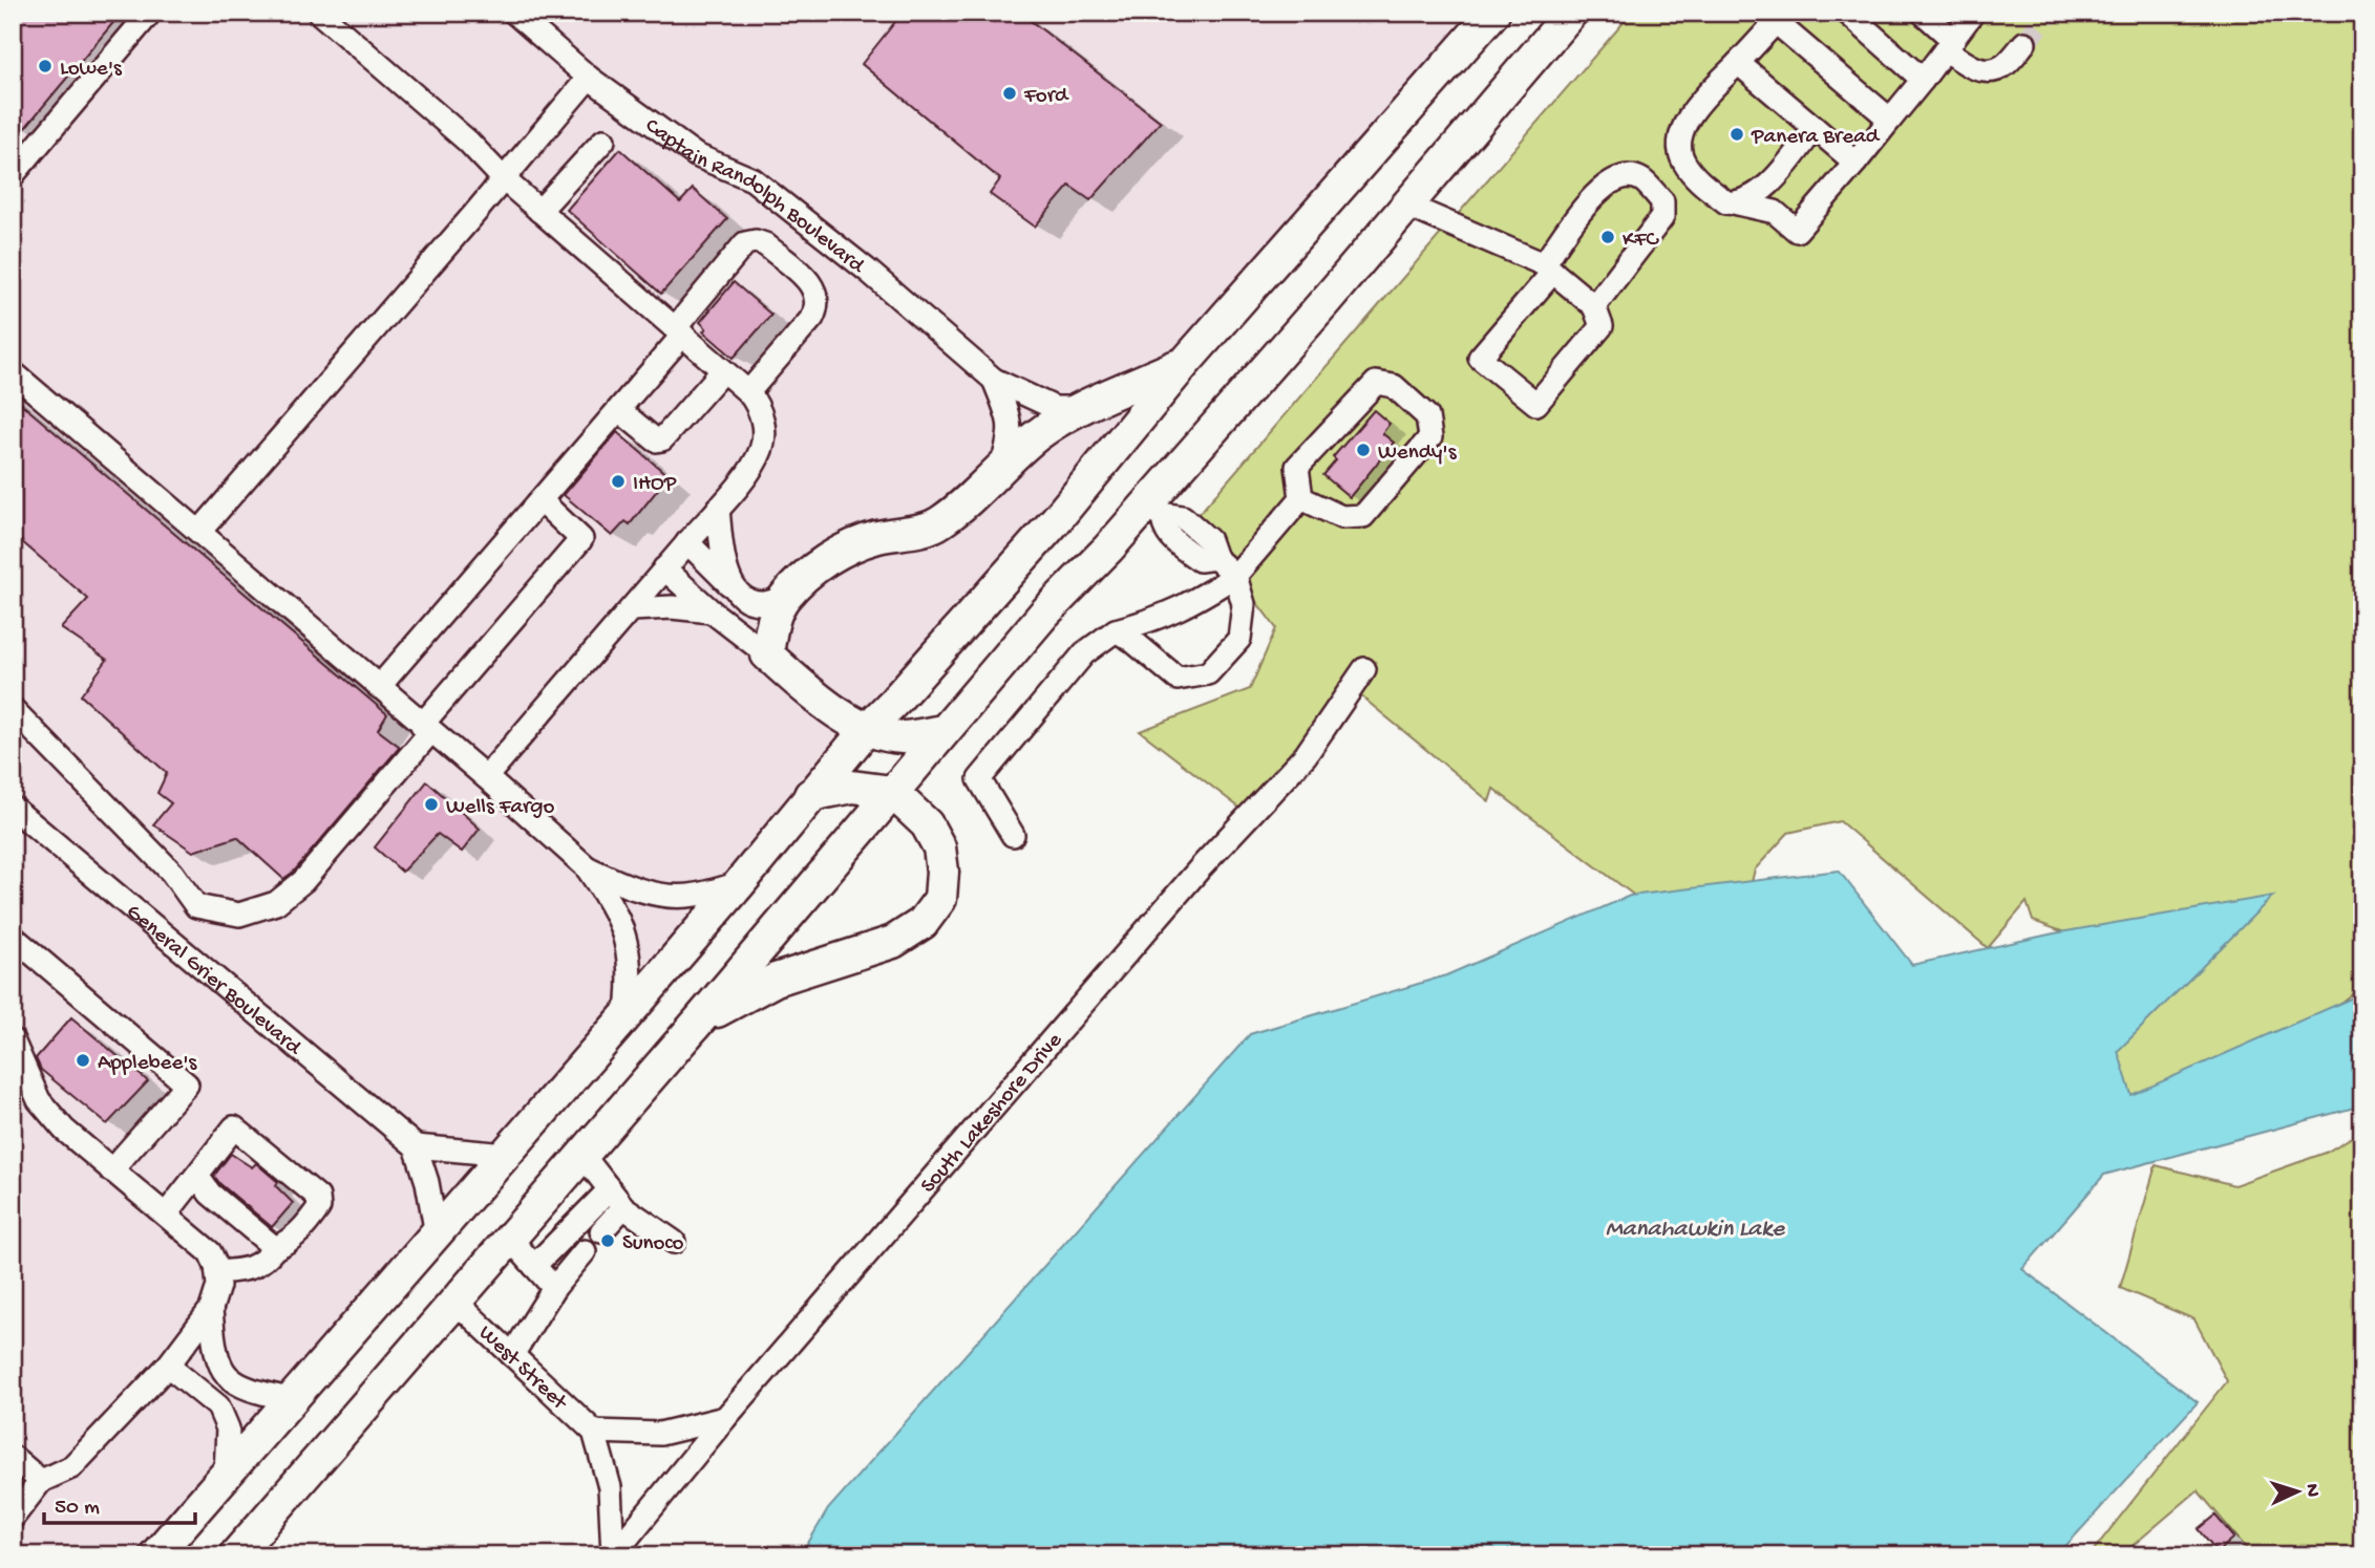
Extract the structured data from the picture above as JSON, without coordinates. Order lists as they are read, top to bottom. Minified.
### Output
{"streets":{"street":["Captain Randolph Boulevard","General Grier Boulevard","South Lakeshore Drive","West Street"]},"water":["Manahawkin Lake"],"places":["Lowe's","Ford","Panera Bread","KFC","Wendy's","IHOP","Wells Fargo","Applebee's","Sunoco"],"scale_bar":"50 m","north":"right"}
